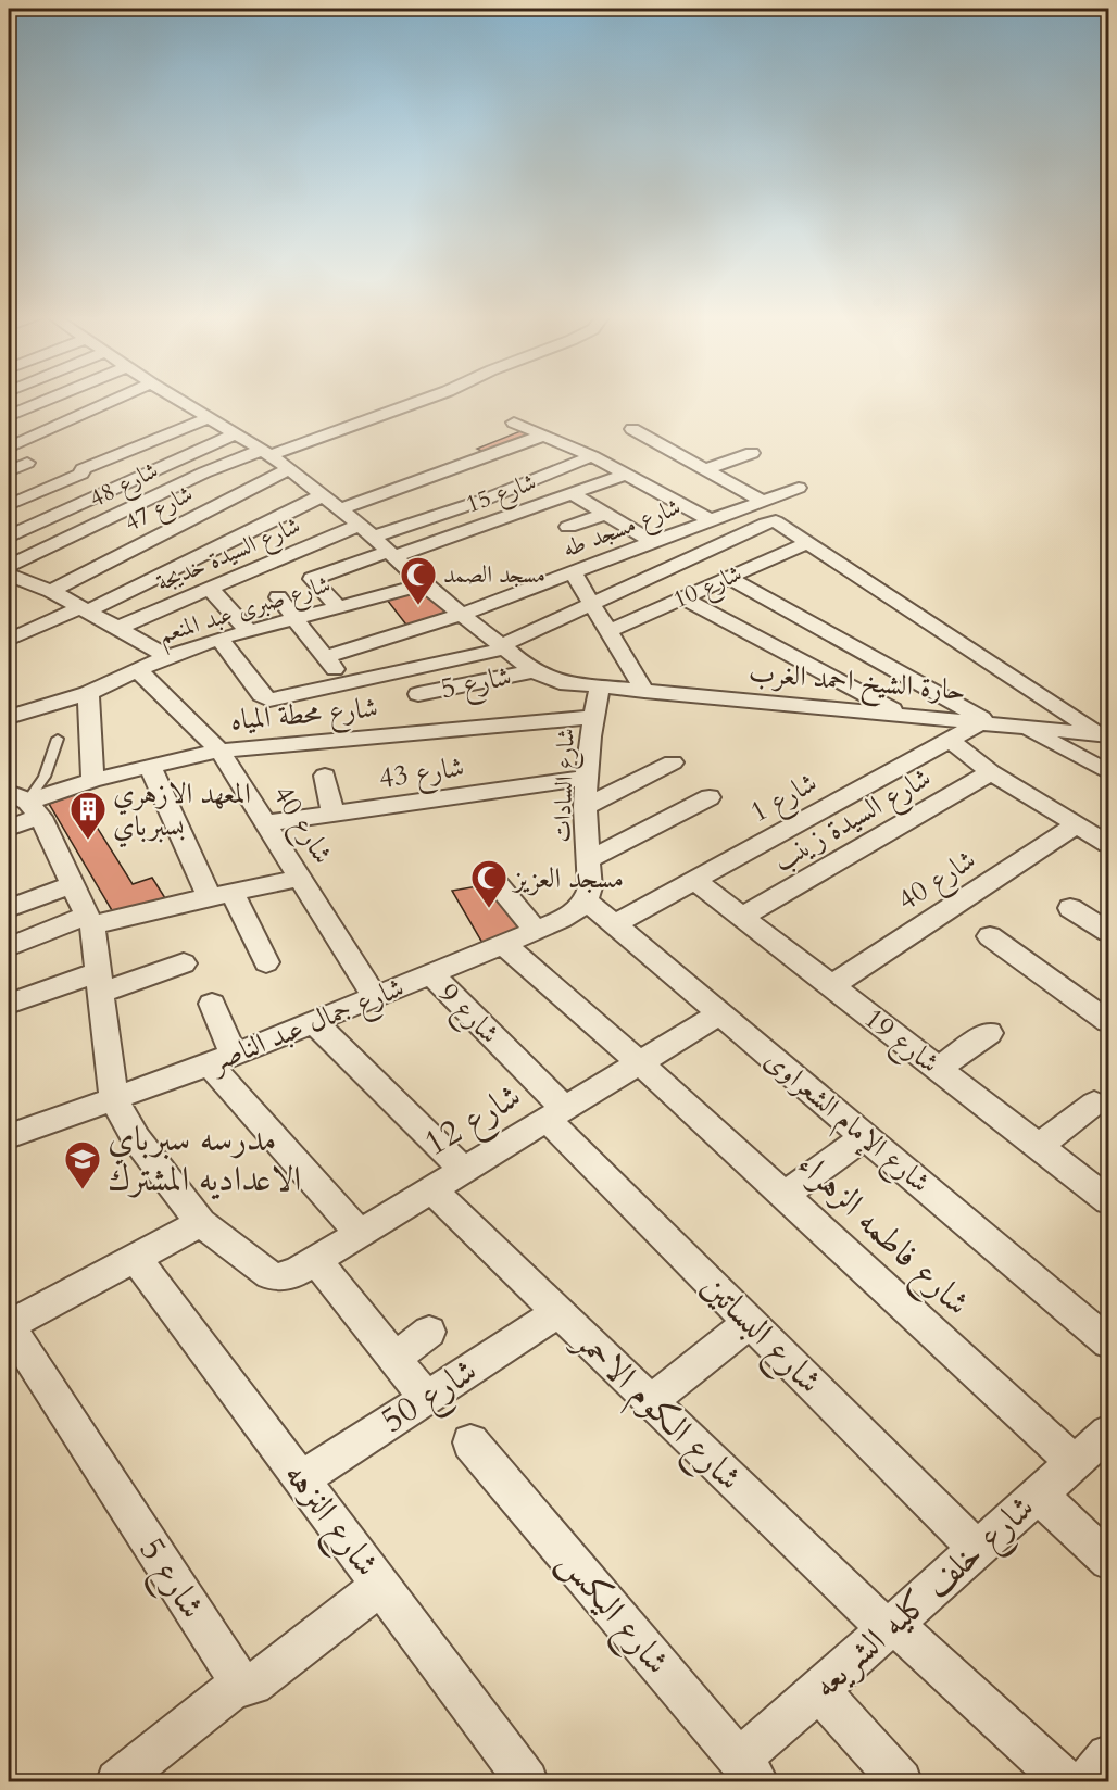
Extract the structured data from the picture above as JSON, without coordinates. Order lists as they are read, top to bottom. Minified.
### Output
{"streets":{"street":["شارع 48","شارع 15","شارع 47","شارع مسجد طه","شارع السيدة خديجة","شارع 10","شارع صبرى عبد المنعم","حارة الشيخ احمد الغرب","شارع 5","شارع محطة المياه","شارع 43","شارع السادات","شارع 1","شارع السيدة زينب","شارع 40","شارع 9","شارع جمال عبد الناصر","شارع 19","شارع 12","شارع الإمام الشعراوى","شارع فاطمه الزهراء","شارع البساتين","شارع 50","شارع الكوم الاحمر","شارع النزهه","شارع خلف كليه الشريعه","شارع اليكس"]},"crossings":[["شارع 15","شارع صبرى عبد المنعم"],["شارع صبرى عبد المنعم","شارع 40"],["حارة الشيخ احمد الغرب","شارع السادات"],["حارة الشيخ احمد الغرب","شارع 1"],["شارع محطة المياه","شارع السادات"],["شارع محطة المياه","شارع 40"],["شارع 43","شارع السادات"],["شارع 43","شارع 40"],["شارع السادات","شارع جمال عبد الناصر"],["شارع السادات","شارع الإمام الشعراوى"],["شارع 1","شارع 19"],["شارع 1","شارع الإمام الشعراوى"],["شارع السيدة زينب","شارع 19"],["شارع 40","شارع جمال عبد الناصر"],["شارع 40","شارع 19"],["شارع 9","شارع جمال عبد الناصر"],["شارع 9","شارع 12"],["شارع 9","شارع البساتين"],["شارع جمال عبد الناصر","شارع الإمام الشعراوى"],["شارع 12","شارع الإمام الشعراوى"],["شارع 12","شارع فاطمه الزهراء"],["شارع 12","شارع البساتين"],["شارع 12","شارع الكوم الاحمر"],["شارع فاطمه الزهراء","شارع خلف كليه الشريعه"],["شارع البساتين","شارع خلف كليه الشريعه"],["شارع 50","شارع الكوم الاحمر"],["شارع 50","شارع النزهه"],["شارع الكوم الاحمر","شارع خلف كليه الشريعه"],["شارع خلف كليه الشريعه","شارع اليكس"]],"places":{"mosque":["مسجد الصمد","مسجد العزيز"],"building":["المعهد الازهري بسبرباي"],"school or university":["مدرسه سبرباي الاعداديه المشترك"]}}
